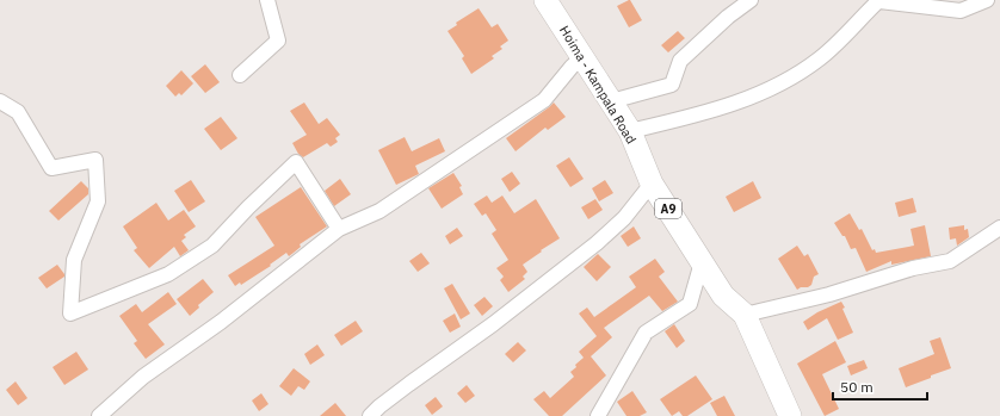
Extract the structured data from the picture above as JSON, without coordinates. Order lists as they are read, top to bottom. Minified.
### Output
{"streets":{"main road":["Hoima - Kampala Road","A9"]},"scale_bar":"50 m"}
